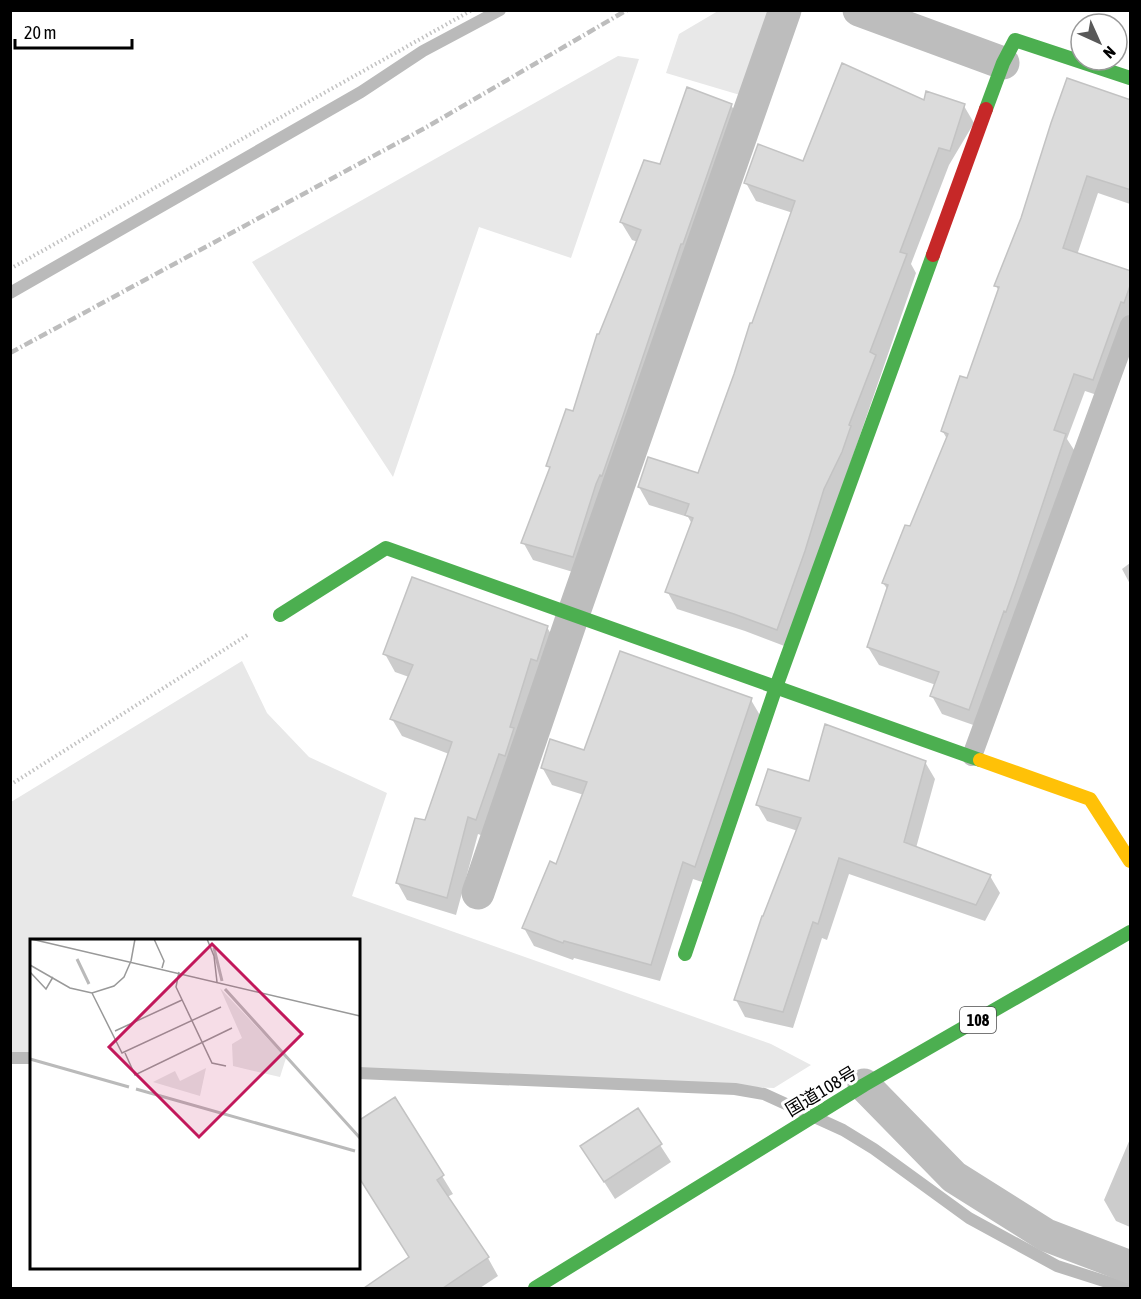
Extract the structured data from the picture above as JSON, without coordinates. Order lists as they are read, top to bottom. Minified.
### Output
{"streets":{"main road":["108","国道108号"]},"scale_bar":"20 m","north":"bottom right"}
